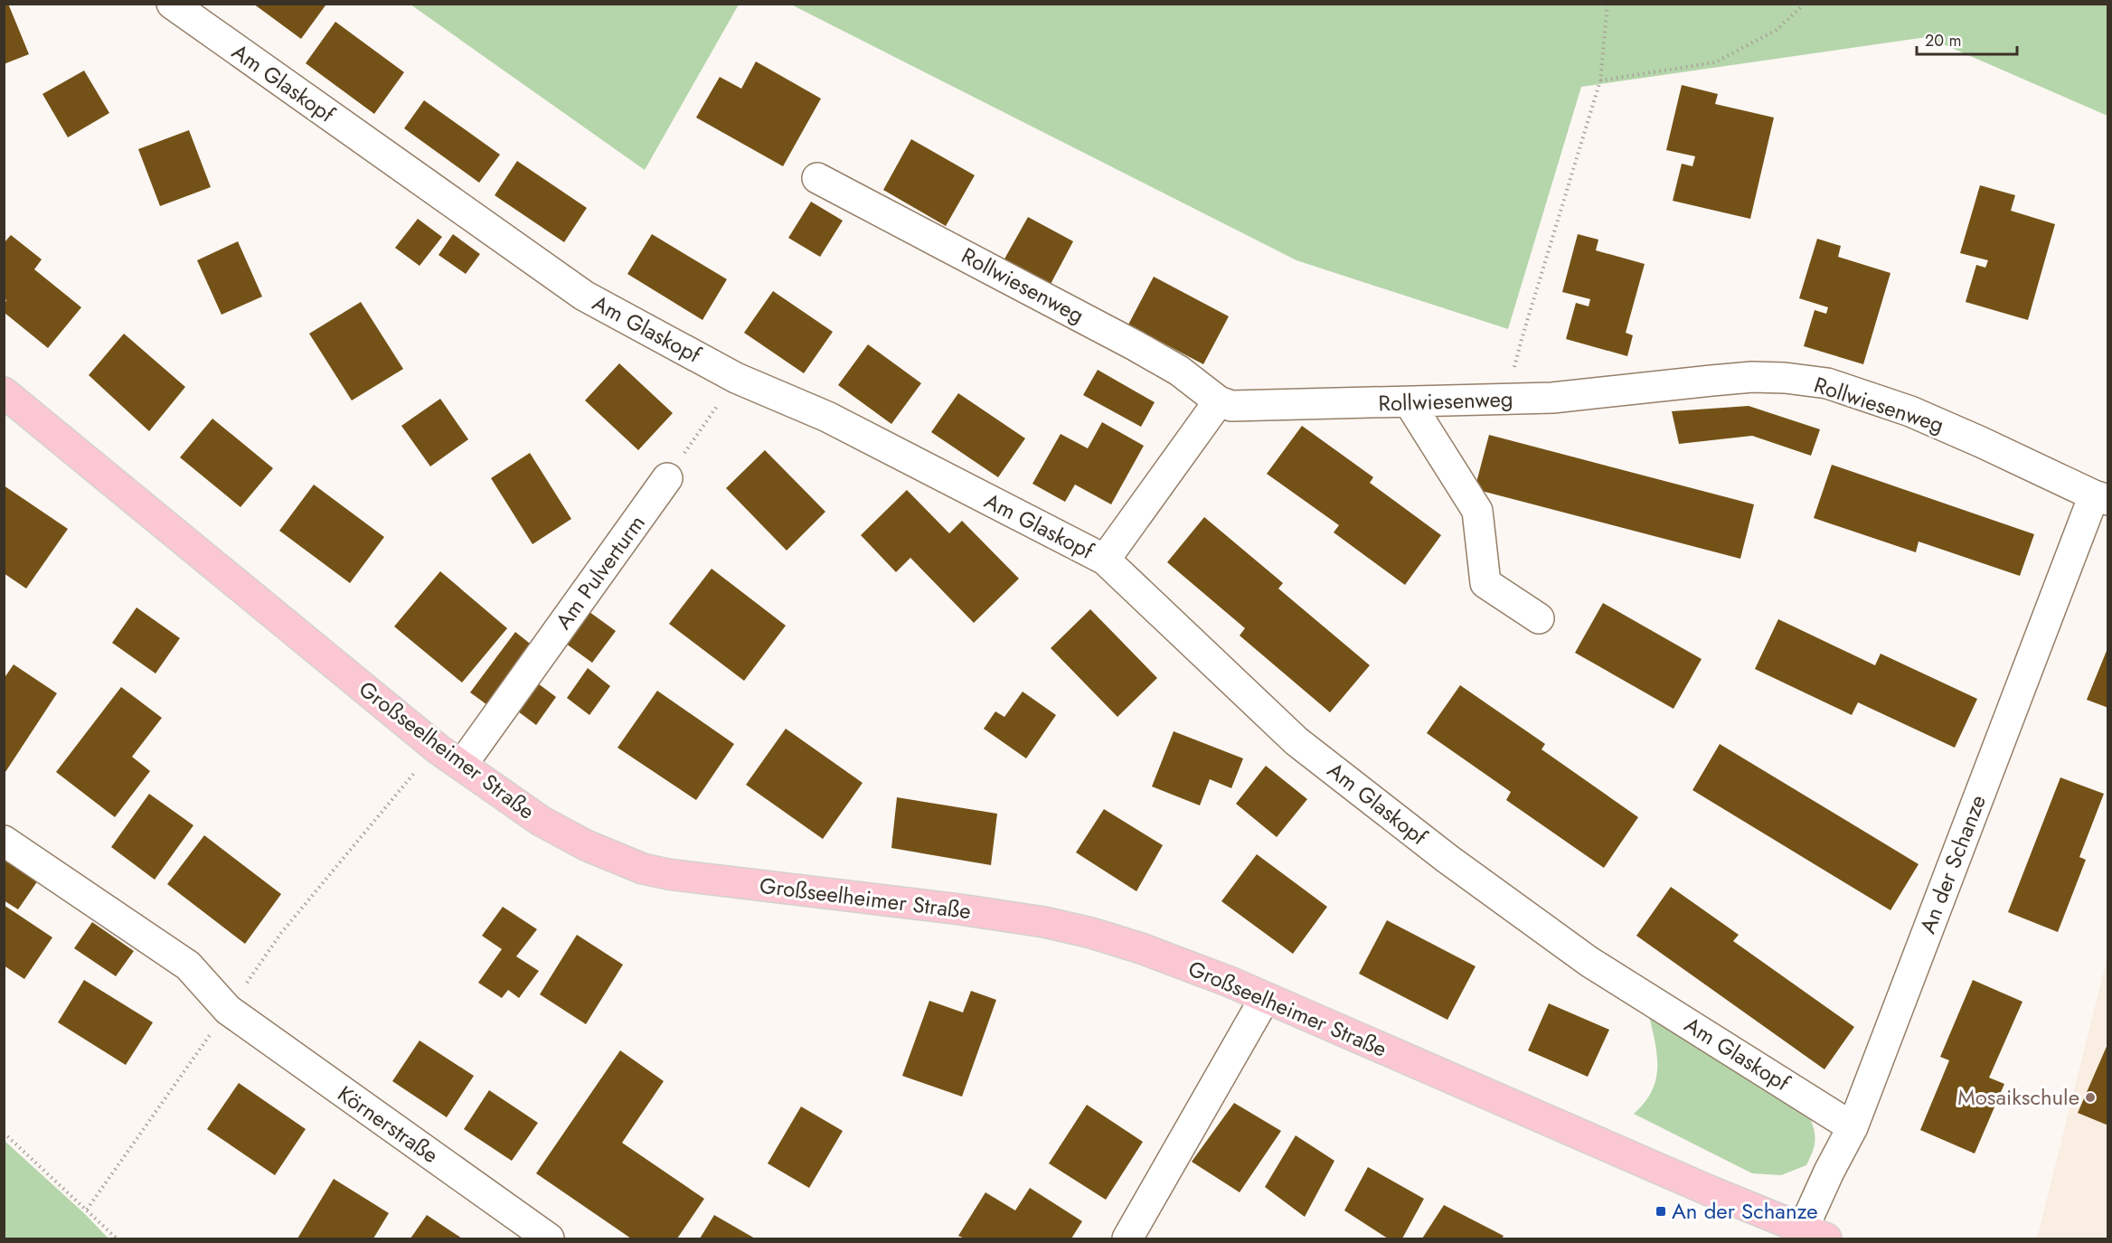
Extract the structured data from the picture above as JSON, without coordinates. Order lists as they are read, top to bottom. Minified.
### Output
{"streets":{"main road":["Großseelheimer Straße"],"street":["Am Glaskopf","Rollwiesenweg","Am Pulverturm","An der Schanze","Körnerstraße"]},"crossings":[["Am Glaskopf","An der Schanze"],["Rollwiesenweg","An der Schanze"],["Am Pulverturm","Großseelheimer Straße"],["Großseelheimer Straße","An der Schanze"]],"places":{"other":["Mosaikschule"],"transit":["An der Schanze"]},"scale_bar":"20 m"}
